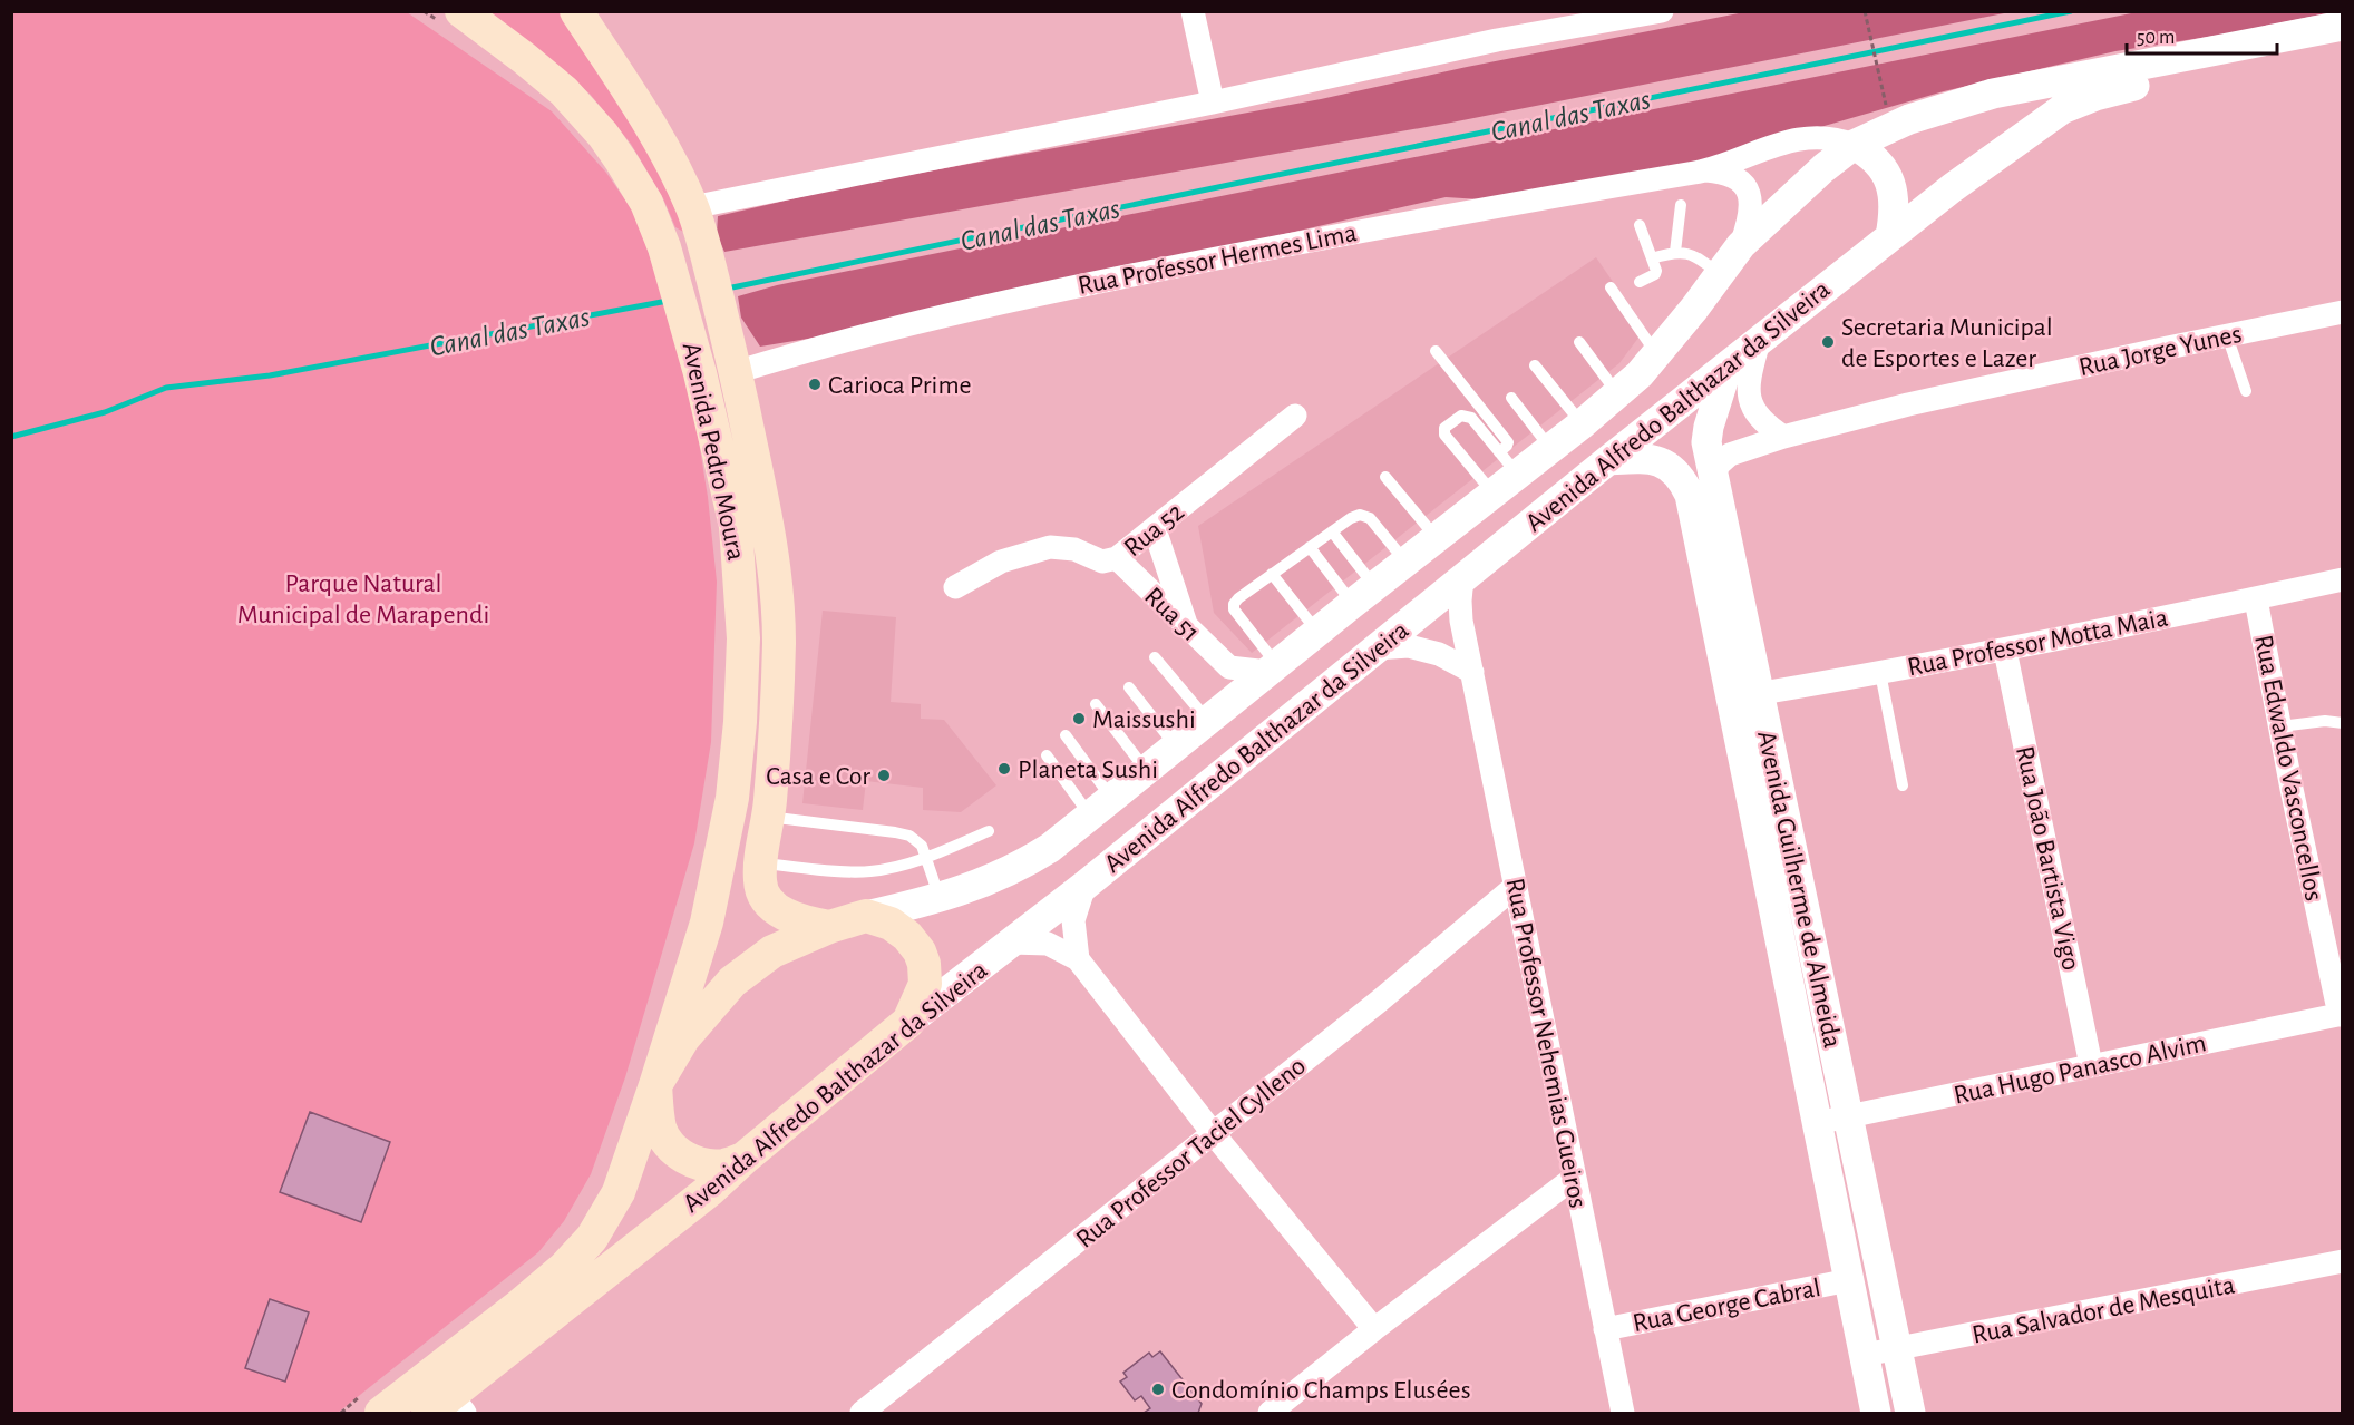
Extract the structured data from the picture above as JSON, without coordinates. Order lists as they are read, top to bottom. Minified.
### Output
{"streets":{"main road":["Avenida Alfredo Balthazar da Silveira","Avenida Pedro Moura"],"street":["Rua Professor Hermes Lima","Rua Jorge Yunes","Rua 52","Rua 51","Rua Professor Motta Maia","Rua Edwaldo Vasconcellos","Rua João Bartista Vigo","Avenida Guilherme de Almeida","Rua Professor Nehemias Gueiros","Rua Hugo Panasco Alvim","Rua Professor Taciel Cylleno","Rua George Cabral","Rua Salvador de Mesquita"]},"crossings":[["Rua Professor Hermes Lima","Avenida Alfredo Balthazar da Silveira"],["Rua Professor Hermes Lima","Avenida Pedro Moura"],["Rua Jorge Yunes","Avenida Guilherme de Almeida"],["Avenida Alfredo Balthazar da Silveira","Avenida Pedro Moura"],["Avenida Alfredo Balthazar da Silveira","Avenida Guilherme de Almeida"],["Avenida Alfredo Balthazar da Silveira","Rua Professor Nehemias Gueiros"],["Rua 52","Rua 51"],["Rua Professor Motta Maia","Rua Edwaldo Vasconcellos"],["Rua Professor Motta Maia","Rua João Bartista Vigo"],["Rua Professor Motta Maia","Avenida Guilherme de Almeida"],["Rua Edwaldo Vasconcellos","Rua Hugo Panasco Alvim"],["Rua João Bartista Vigo","Rua Hugo Panasco Alvim"],["Avenida Guilherme de Almeida","Rua Hugo Panasco Alvim"],["Avenida Guilherme de Almeida","Rua George Cabral"],["Avenida Guilherme de Almeida","Rua Salvador de Mesquita"],["Rua Professor Nehemias Gueiros","Rua Professor Taciel Cylleno"],["Rua Professor Nehemias Gueiros","Rua George Cabral"]],"water":["Canal das Taxas"],"parks":["Parque Natural Municipal de Marapendi"],"places":["Secretaria Municipal de Esportes e Lazer","Carioca Prime","Maissushi","Planeta Sushi","Casa e Cor","Condomínio Champs Elusées"],"scale_bar":"50 m"}
